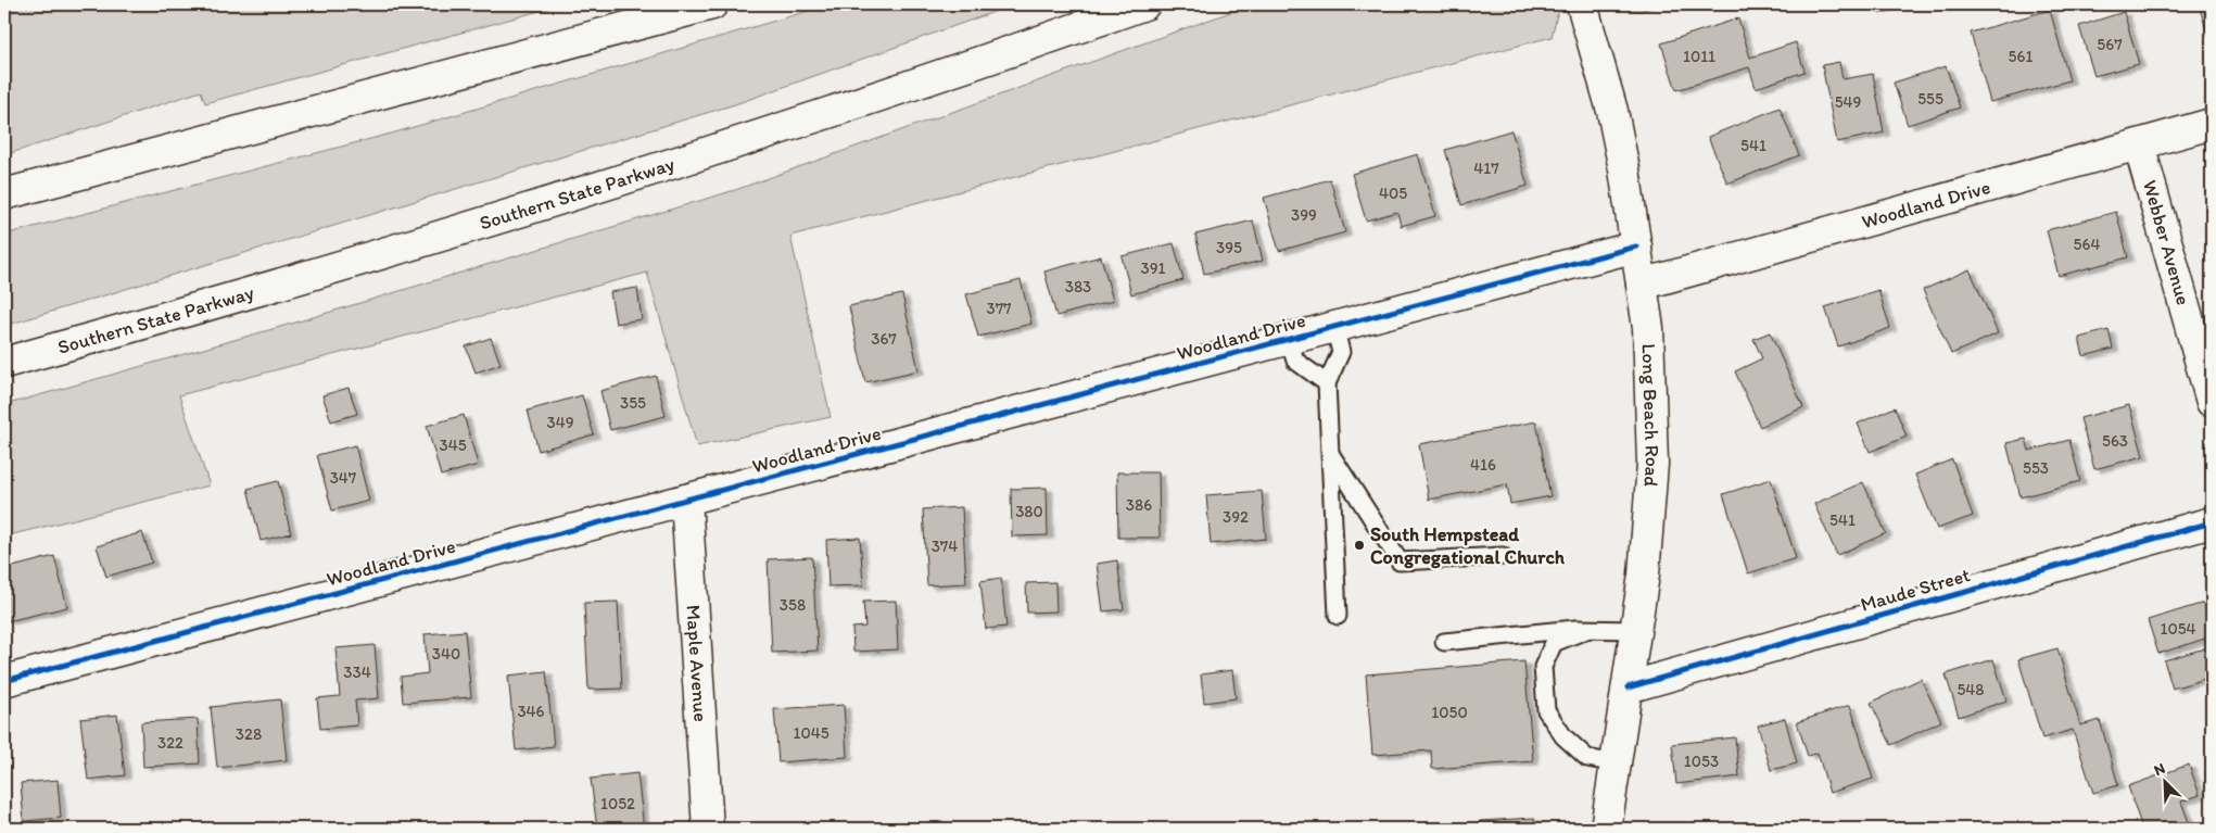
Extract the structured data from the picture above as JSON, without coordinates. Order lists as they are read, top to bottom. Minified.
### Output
{"streets":{"main road":["Southern State Parkway","Woodland Drive","Webber Avenue","Long Beach Road","Maude Street","Maple Avenue"]},"crossings":[["Woodland Drive","Webber Avenue"],["Woodland Drive","Long Beach Road"],["Woodland Drive","Maple Avenue"],["Long Beach Road","Maude Street"]],"places":["South Hempstead Congregational Church"],"house_numbers":["567","1011","561","555","549","541","417","405","399","564","395","391","383","377","367","355","349","563","345","416","553","347","386","380","392","541","374","358","1054","340","334","548","346","1050","1045","328","322","1053","1052"],"north":"top left"}
